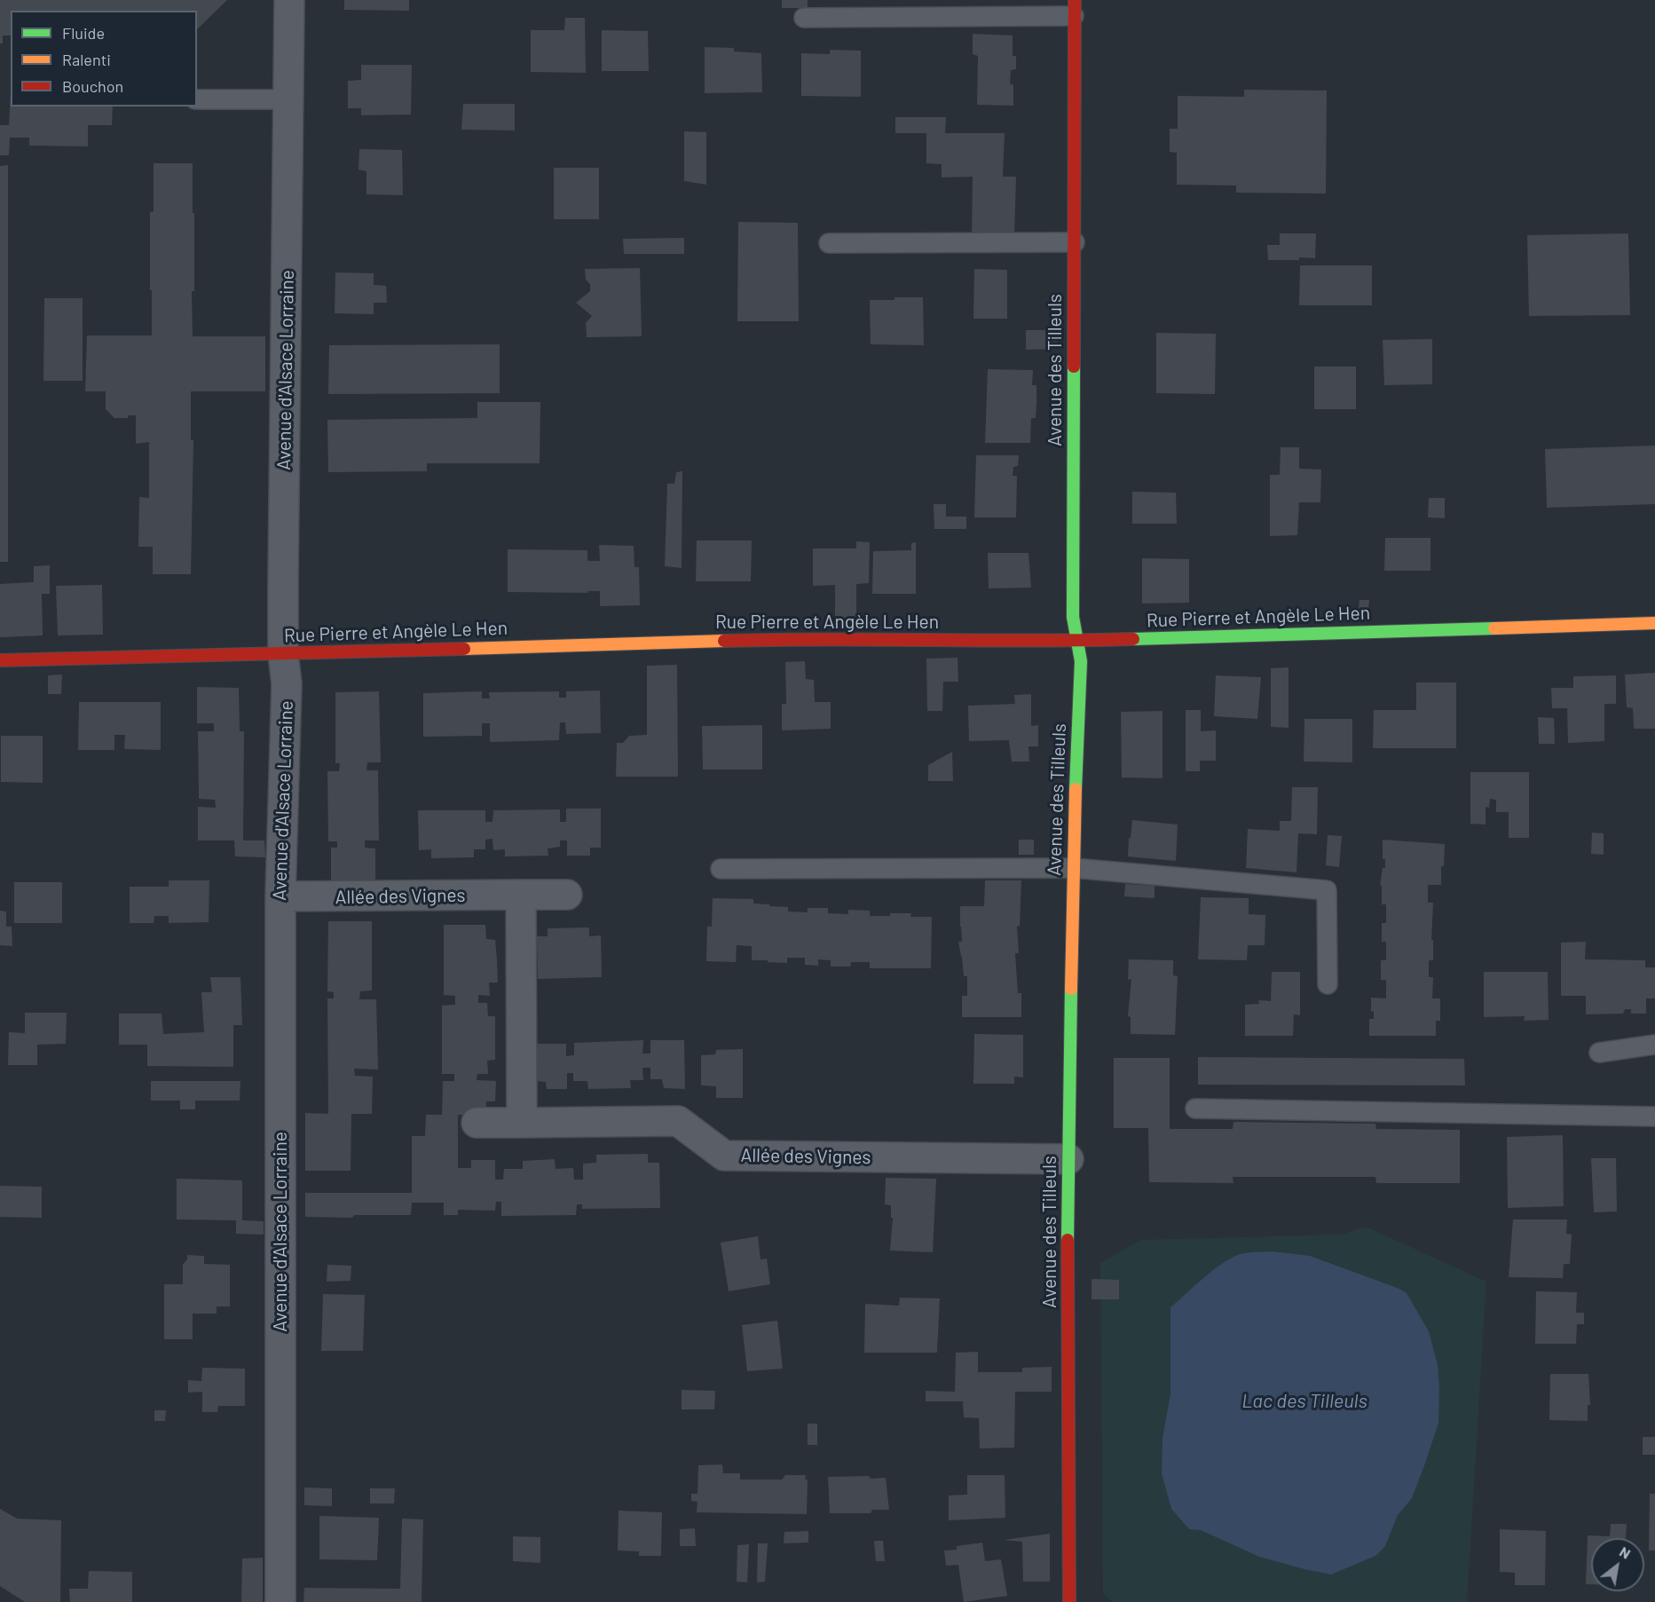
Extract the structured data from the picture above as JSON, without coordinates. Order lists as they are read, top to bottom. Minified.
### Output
{"streets":{"street":["Avenue d'Alsace Lorraine","Avenue des Tilleuls","Rue Pierre et Angèle Le Hen","Allée des Vignes"]},"crossings":[["Avenue d'Alsace Lorraine","Rue Pierre et Angèle Le Hen"],["Avenue d'Alsace Lorraine","Allée des Vignes"],["Avenue des Tilleuls","Rue Pierre et Angèle Le Hen"],["Avenue des Tilleuls","Allée des Vignes"]],"water":["Lac des Tilleuls"],"legend":["Fluide","Ralenti","Bouchon"],"north":"top right"}
